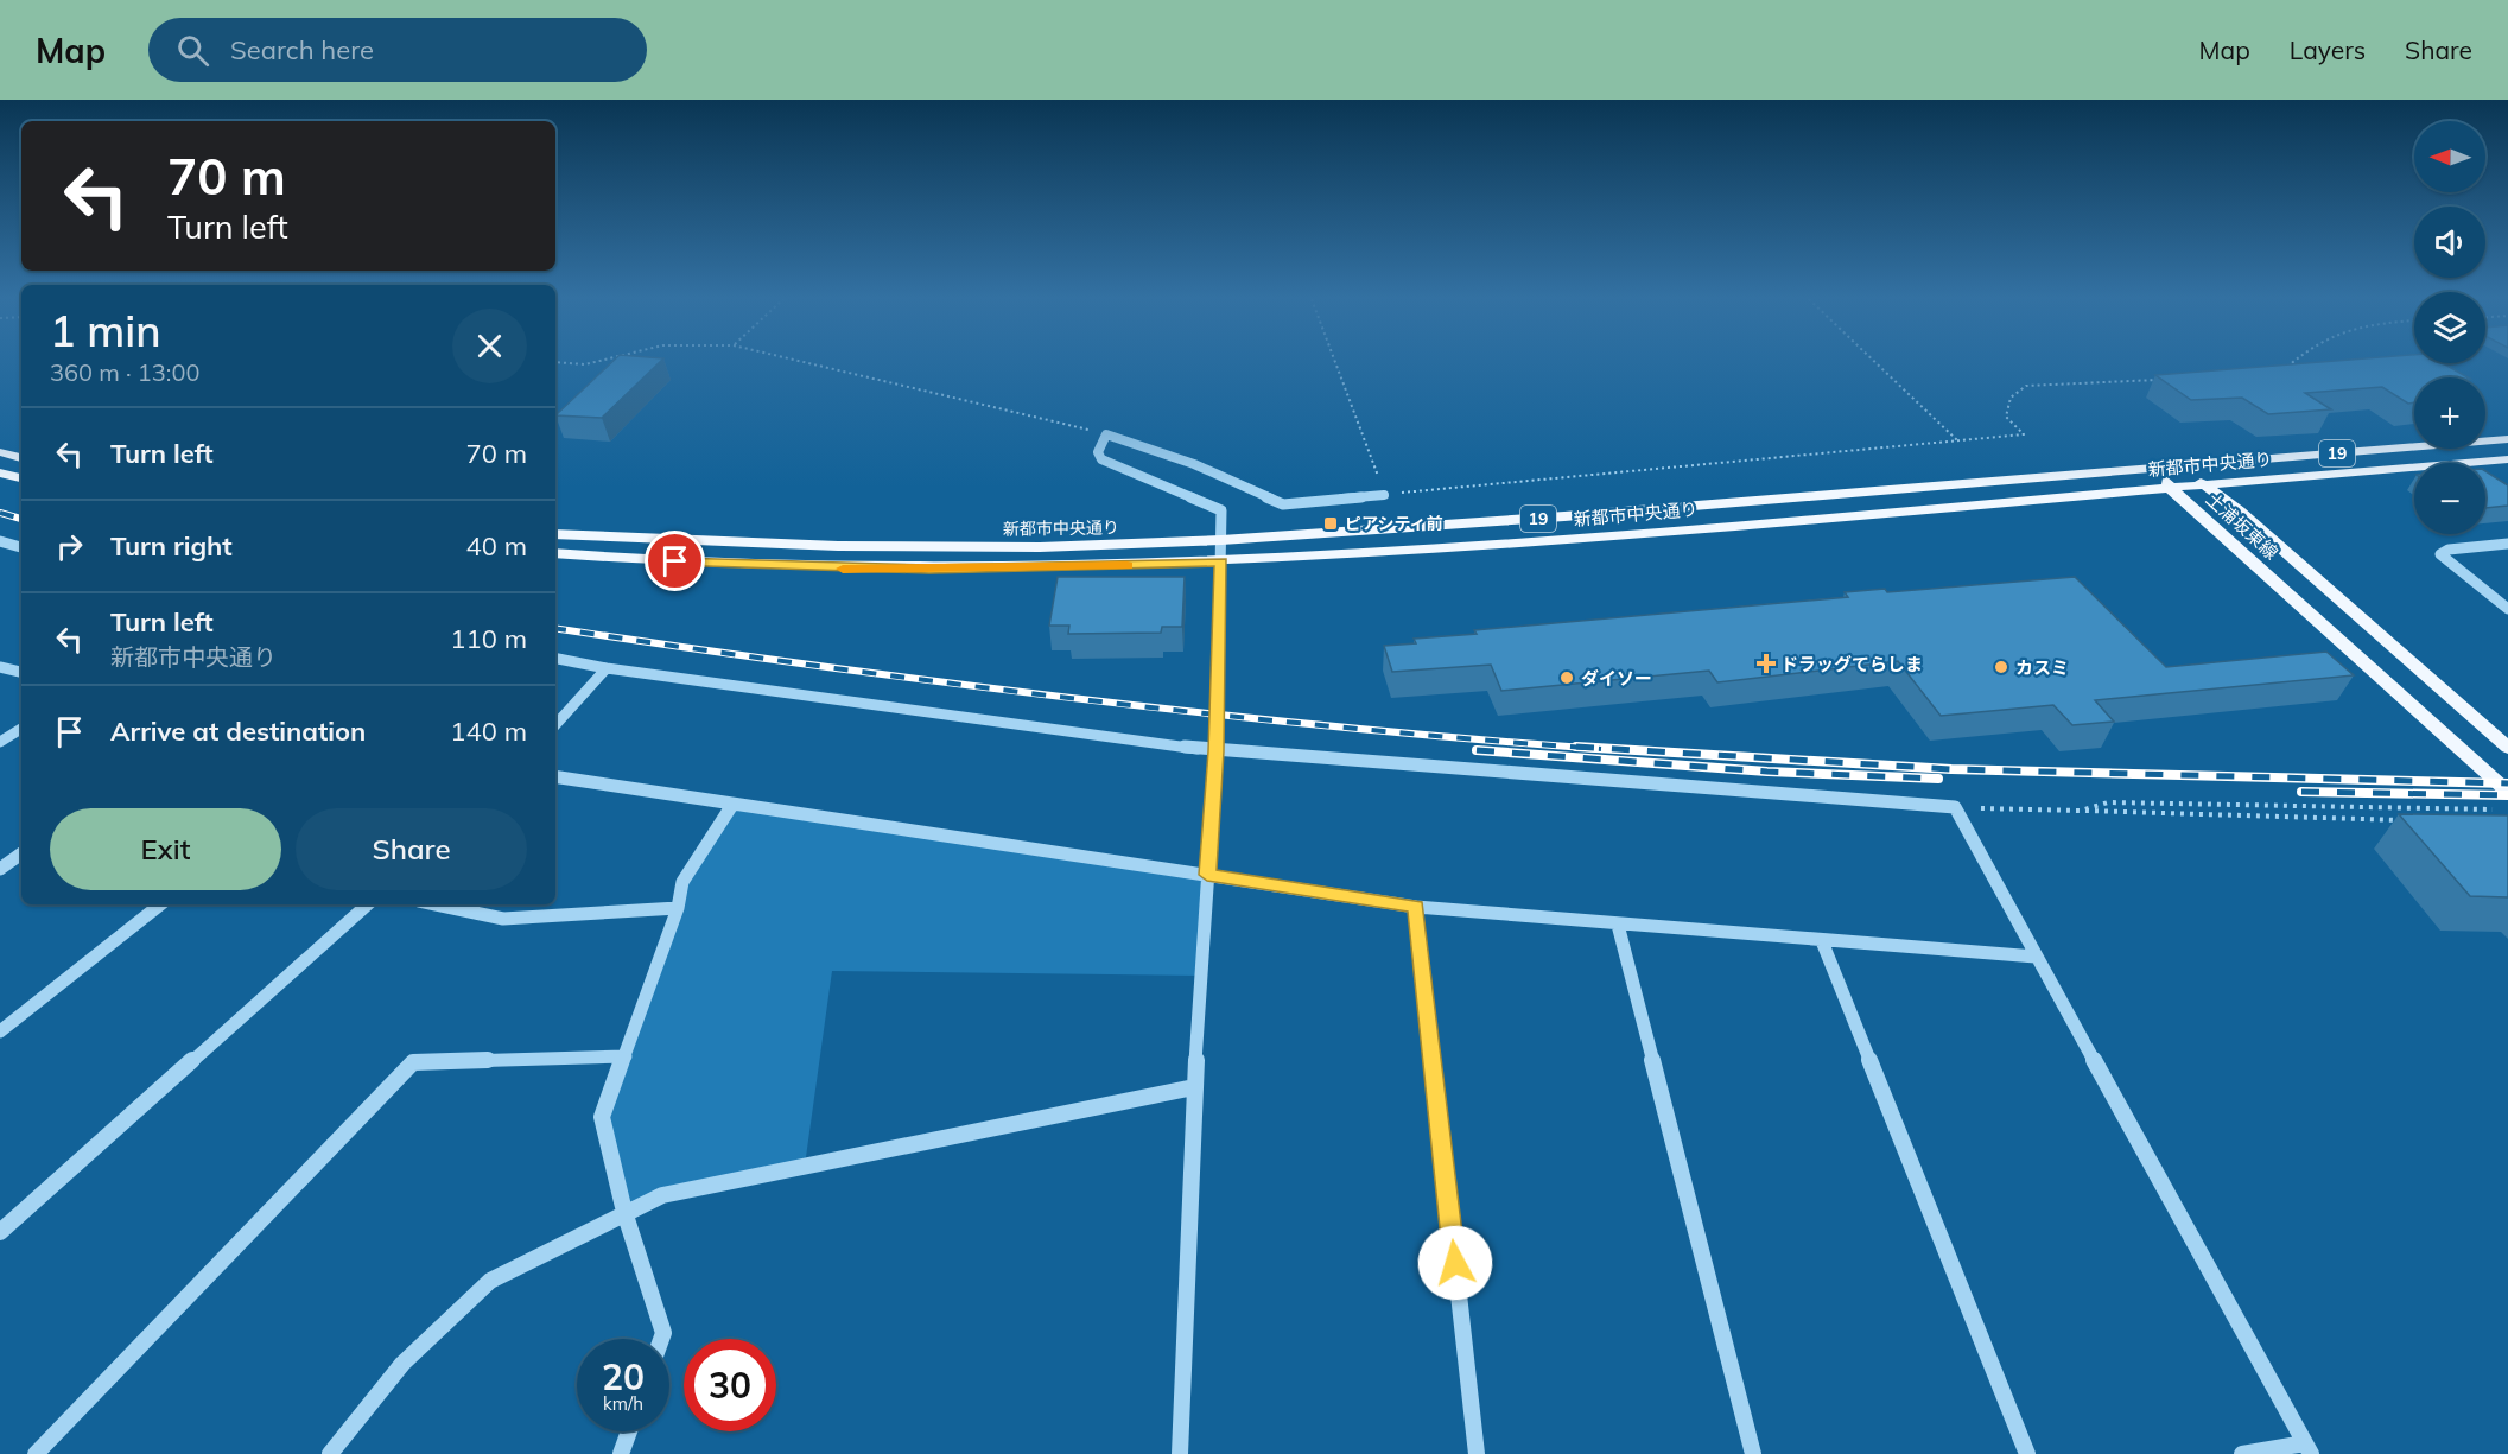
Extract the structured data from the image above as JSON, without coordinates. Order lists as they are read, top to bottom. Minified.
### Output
{"streets":{"main road":["19","新都市中央通り","土浦坂東線"]},"crossings":[["新都市中央通り","土浦坂東線"]],"places":{"transit":["ピアシティ前"],"health":["ドラッグてらしま"],"other":["カスミ","ダイソー"]},"north":"left","page":{"header":"Map","search":"Search here","nav":["Map","Layers","Share"],"map_buttons":["+","−"],"turn":["70 m","Turn left"],"heading":["1 min","360 m · 13:00"],"list":[{"name":"Turn left","value":"70 m"},{"name":"Turn right","value":"40 m"},{"name":"Turn left","note":"新都市中央通り","value":"110 m"},{"name":"Arrive at destination","value":"140 m"}],"buttons":["Exit","Share"],"speed":"20 km/h","limit":"30"}}
